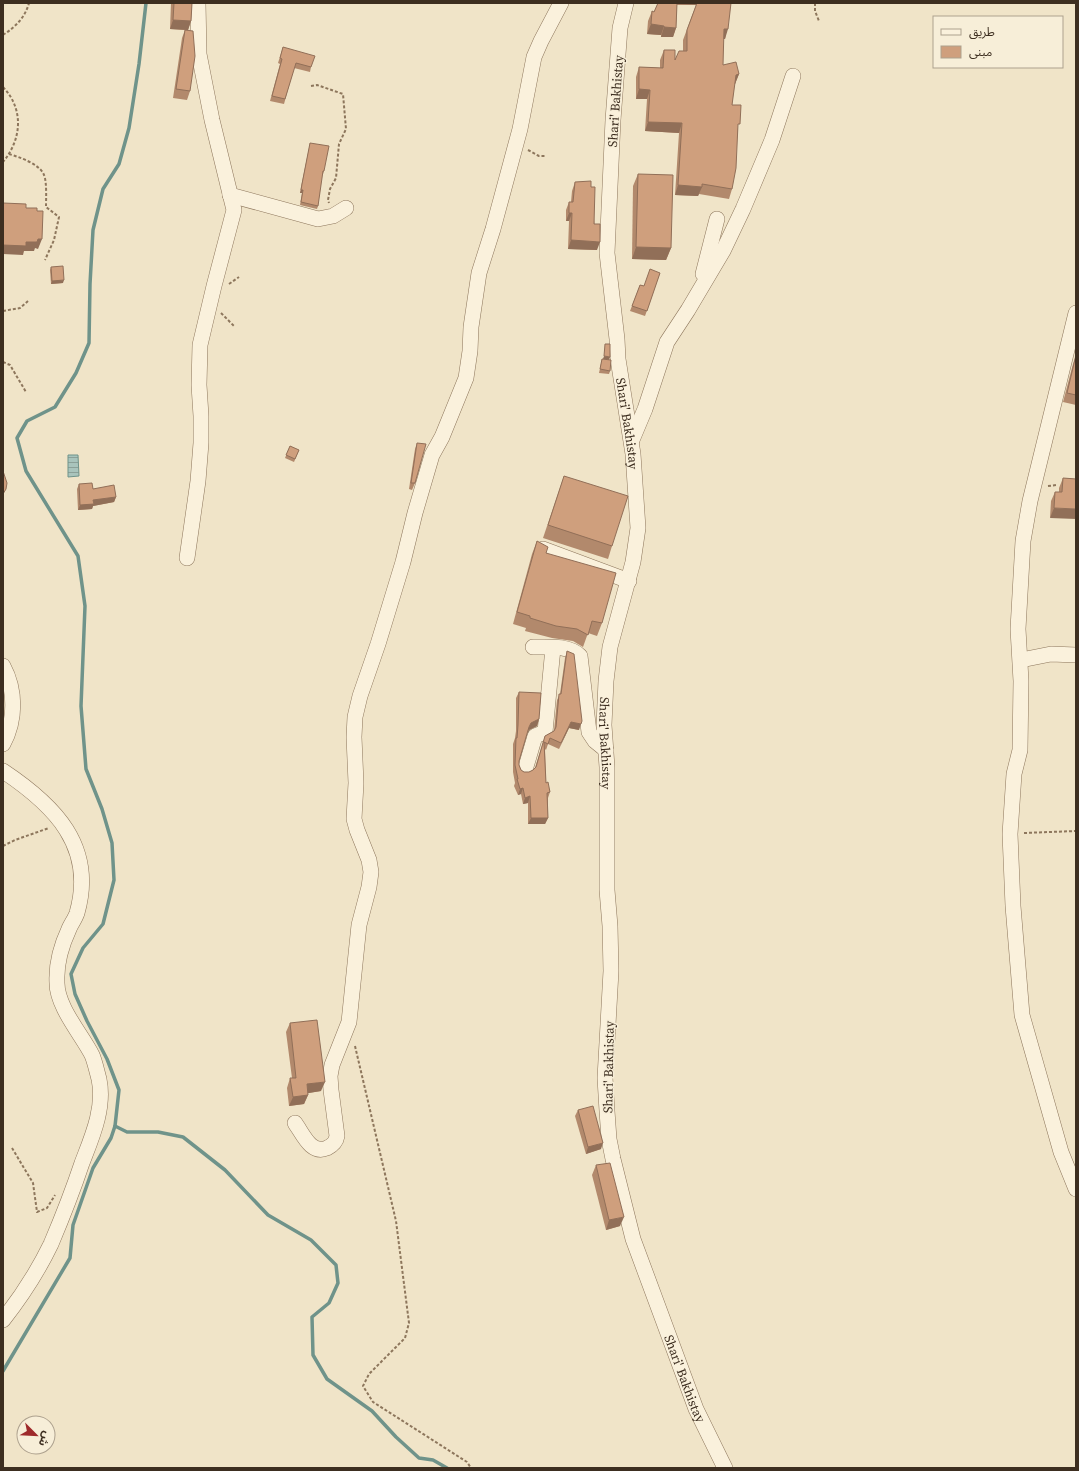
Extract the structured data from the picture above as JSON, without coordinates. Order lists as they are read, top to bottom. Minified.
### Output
{"streets":{"street":["Shari' Bakhistay"]},"legend":["طريق","مبنى"],"north":"bottom right"}
